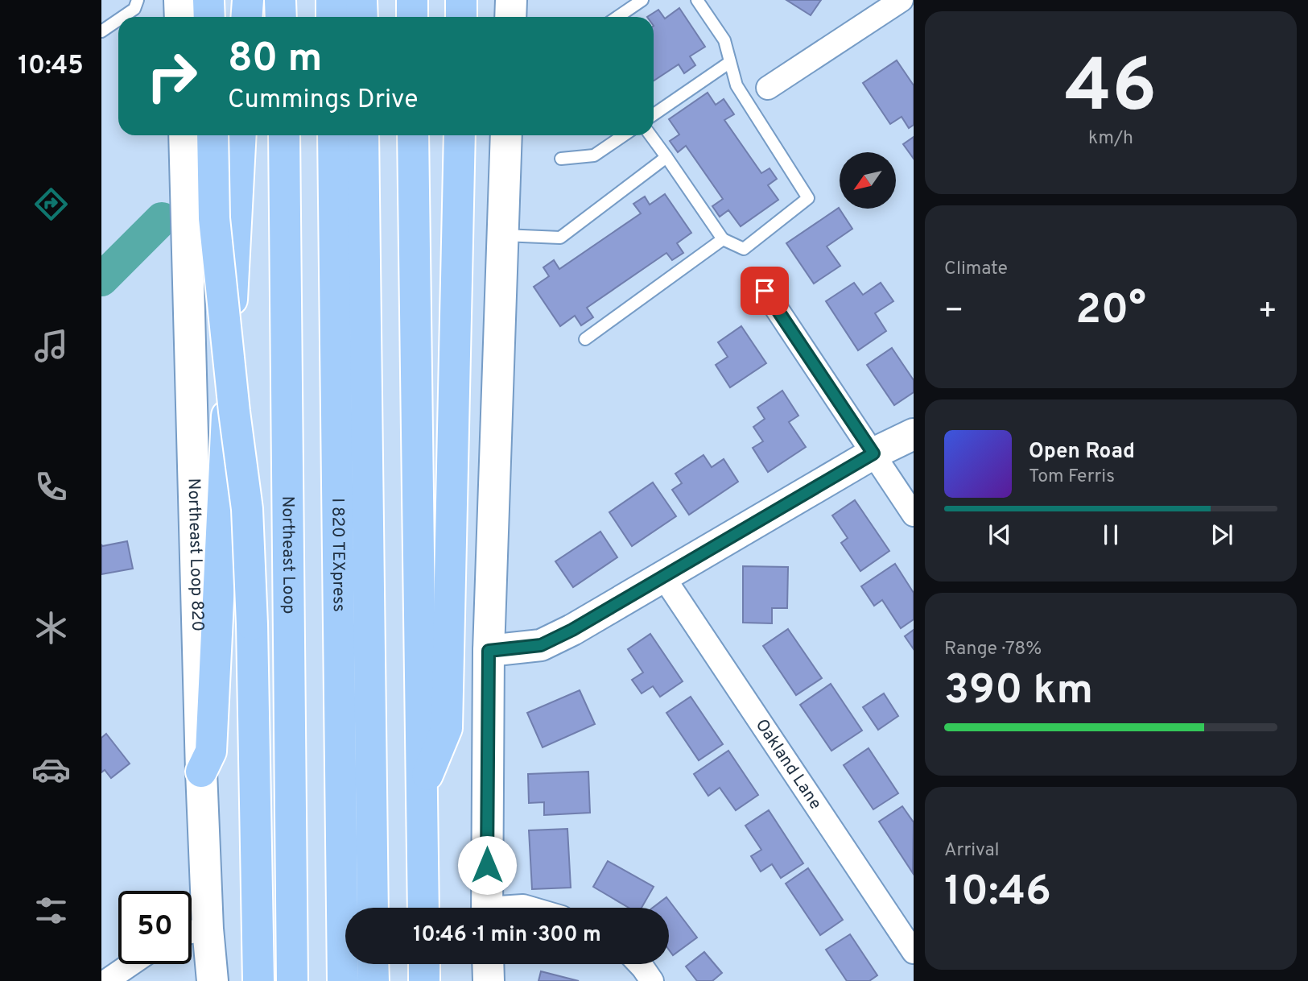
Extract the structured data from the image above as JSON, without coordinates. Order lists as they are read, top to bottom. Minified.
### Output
{"streets":{"highway":["Northeast Loop","I 820 TEXpress"],"main road":["Northeast Loop 820"],"street":["Oakland Lane"]},"north":"bottom left","page":{"tabs":"10:45","tile":[["46","km/h"],"Climate",["Range · 78%","390 km"],["Arrival","10:46"]],"turn":["80 m","Cummings Drive"],"heat":["−","20°","+"],"song":["Open Road","Tom Ferris"],"limit":"50","trip":"10:46 · 1 min · 300 m"}}
